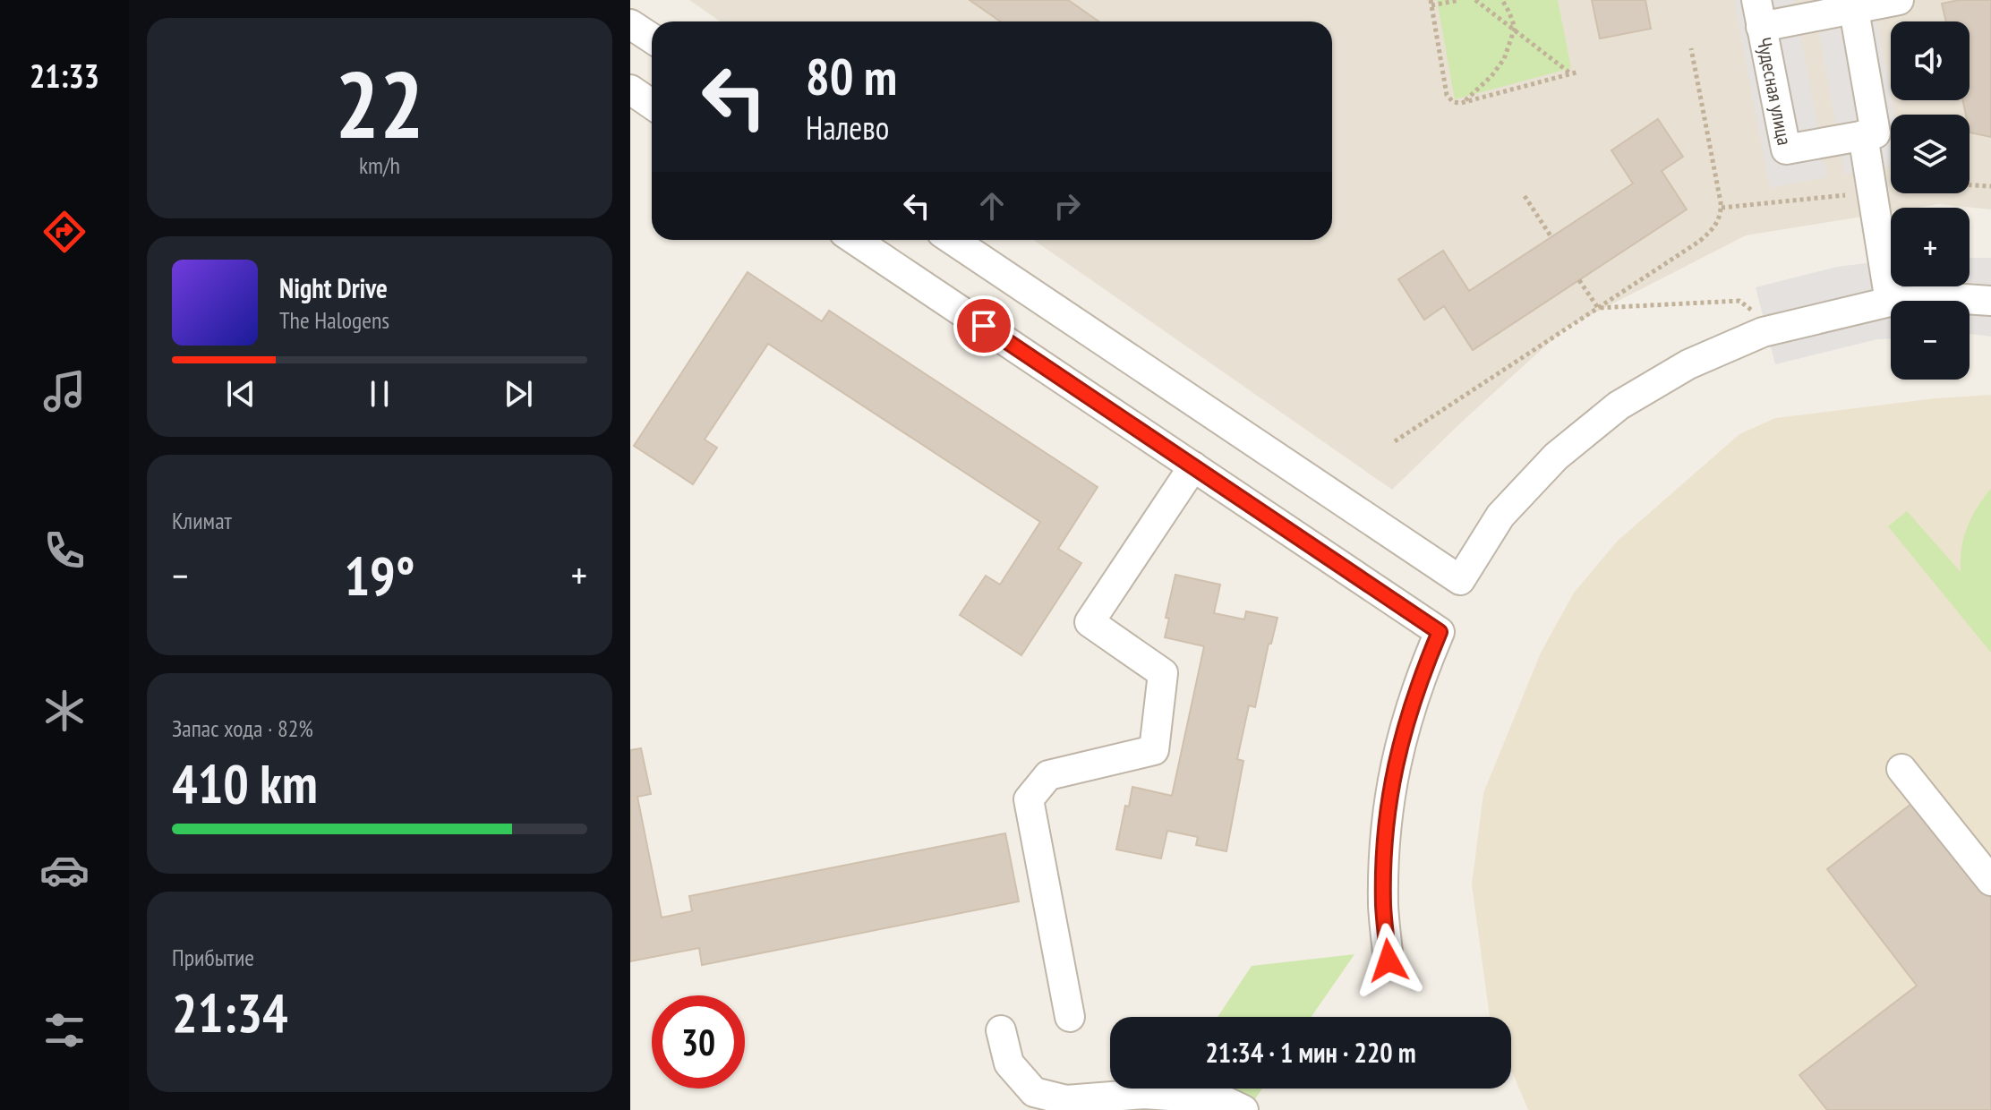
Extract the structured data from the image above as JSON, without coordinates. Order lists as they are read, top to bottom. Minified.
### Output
{"streets":{"street":["Чудесная улица"]},"page":{"tabs":"21:33","tile":[["22","km/h"],"Климат",["Запас хода · 82%","410 km"],["Прибытие","21:34"]],"map_buttons":["+","−"],"turn":["80 m","Налево"],"song":["Night Drive","The Halogens"],"heat":["−","19°","+"],"limit":"30","trip":"21:34 · 1 мин · 220 m"}}
